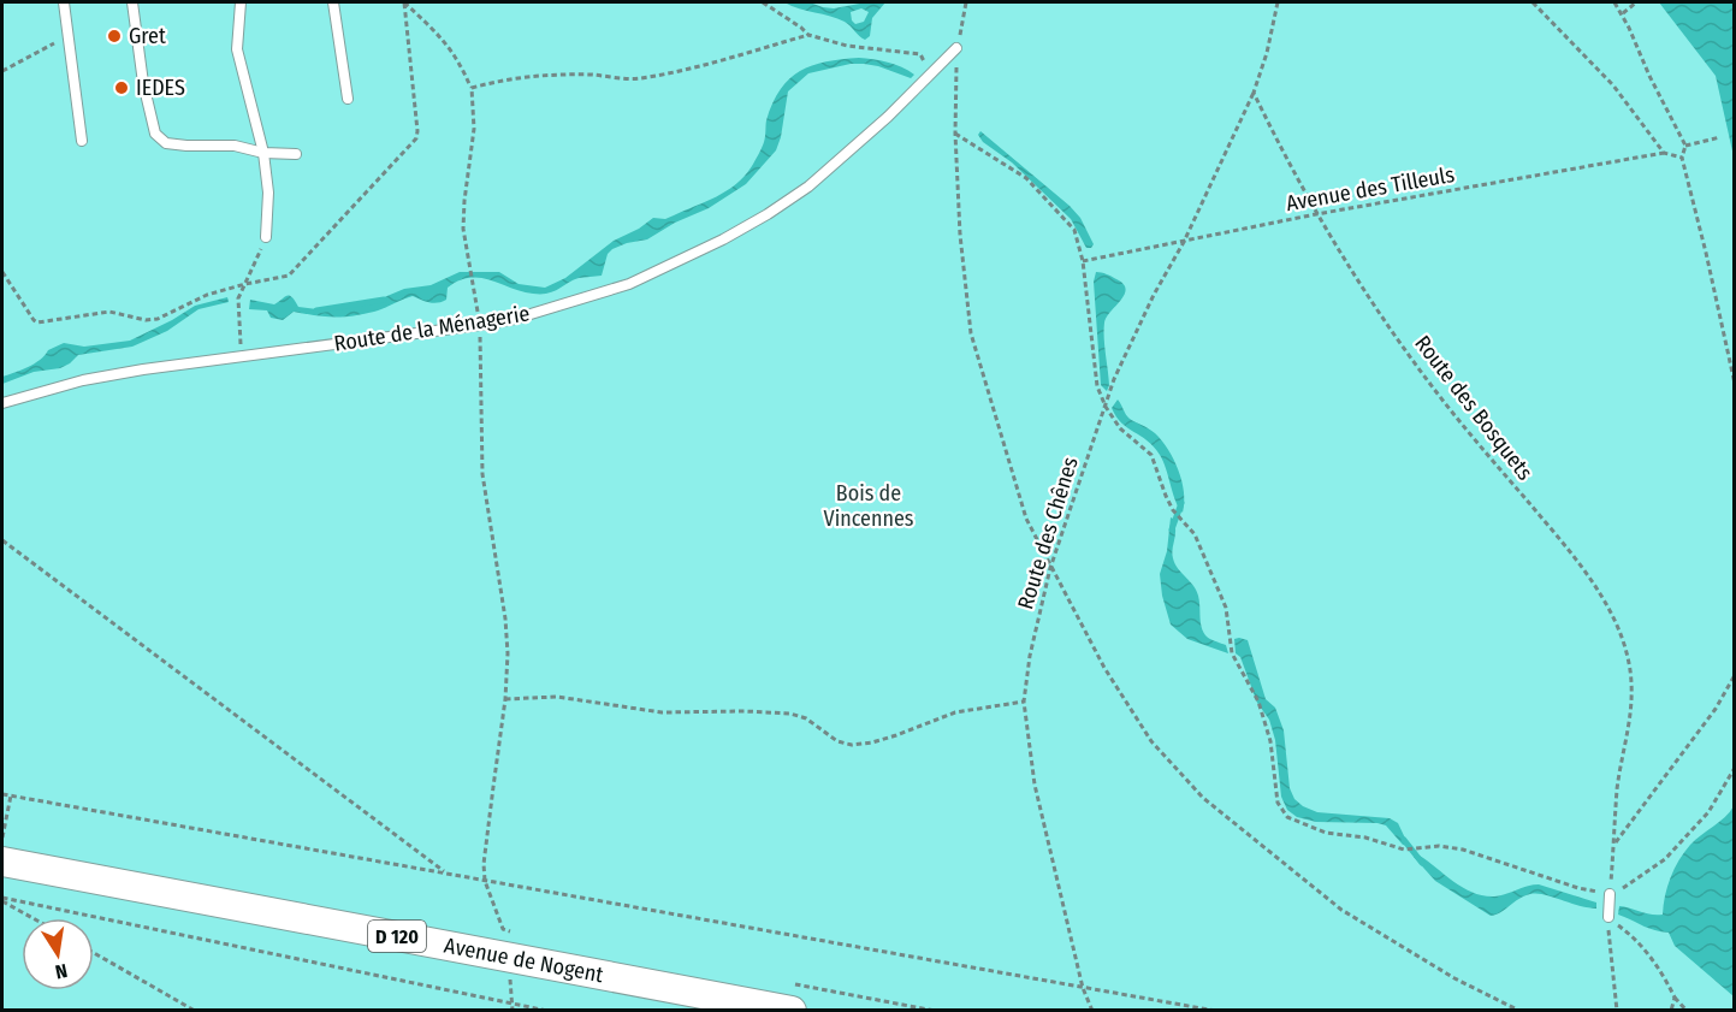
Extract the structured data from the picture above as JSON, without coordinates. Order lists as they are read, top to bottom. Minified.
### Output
{"streets":{"main road":["D 120","Avenue de Nogent"],"lane":["Route de la Ménagerie"],"path":["Avenue des Tilleuls","Route des Bosquets","Route des Chênes"]},"crossings":[["Avenue des Tilleuls","Route des Bosquets"],["Avenue des Tilleuls","Route des Chênes"],["Route des Bosquets","Route des Chênes"]],"parks":["Bois de Vincennes"],"places":["Gret","IEDES"],"north":"bottom"}
